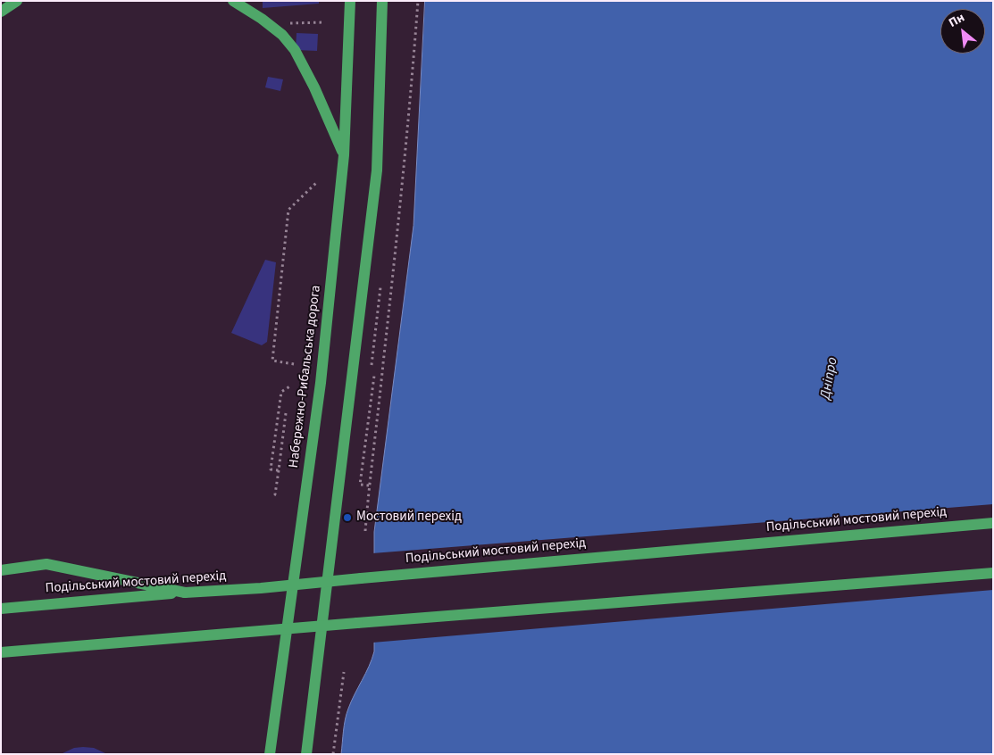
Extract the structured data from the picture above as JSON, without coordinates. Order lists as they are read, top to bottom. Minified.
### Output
{"streets":{"main road":["Набережно-Рибальська дорога","Подільський мостовий перехід"]},"water":["Дніпро"],"places":["Мостовий перехід"],"north":"top left"}
